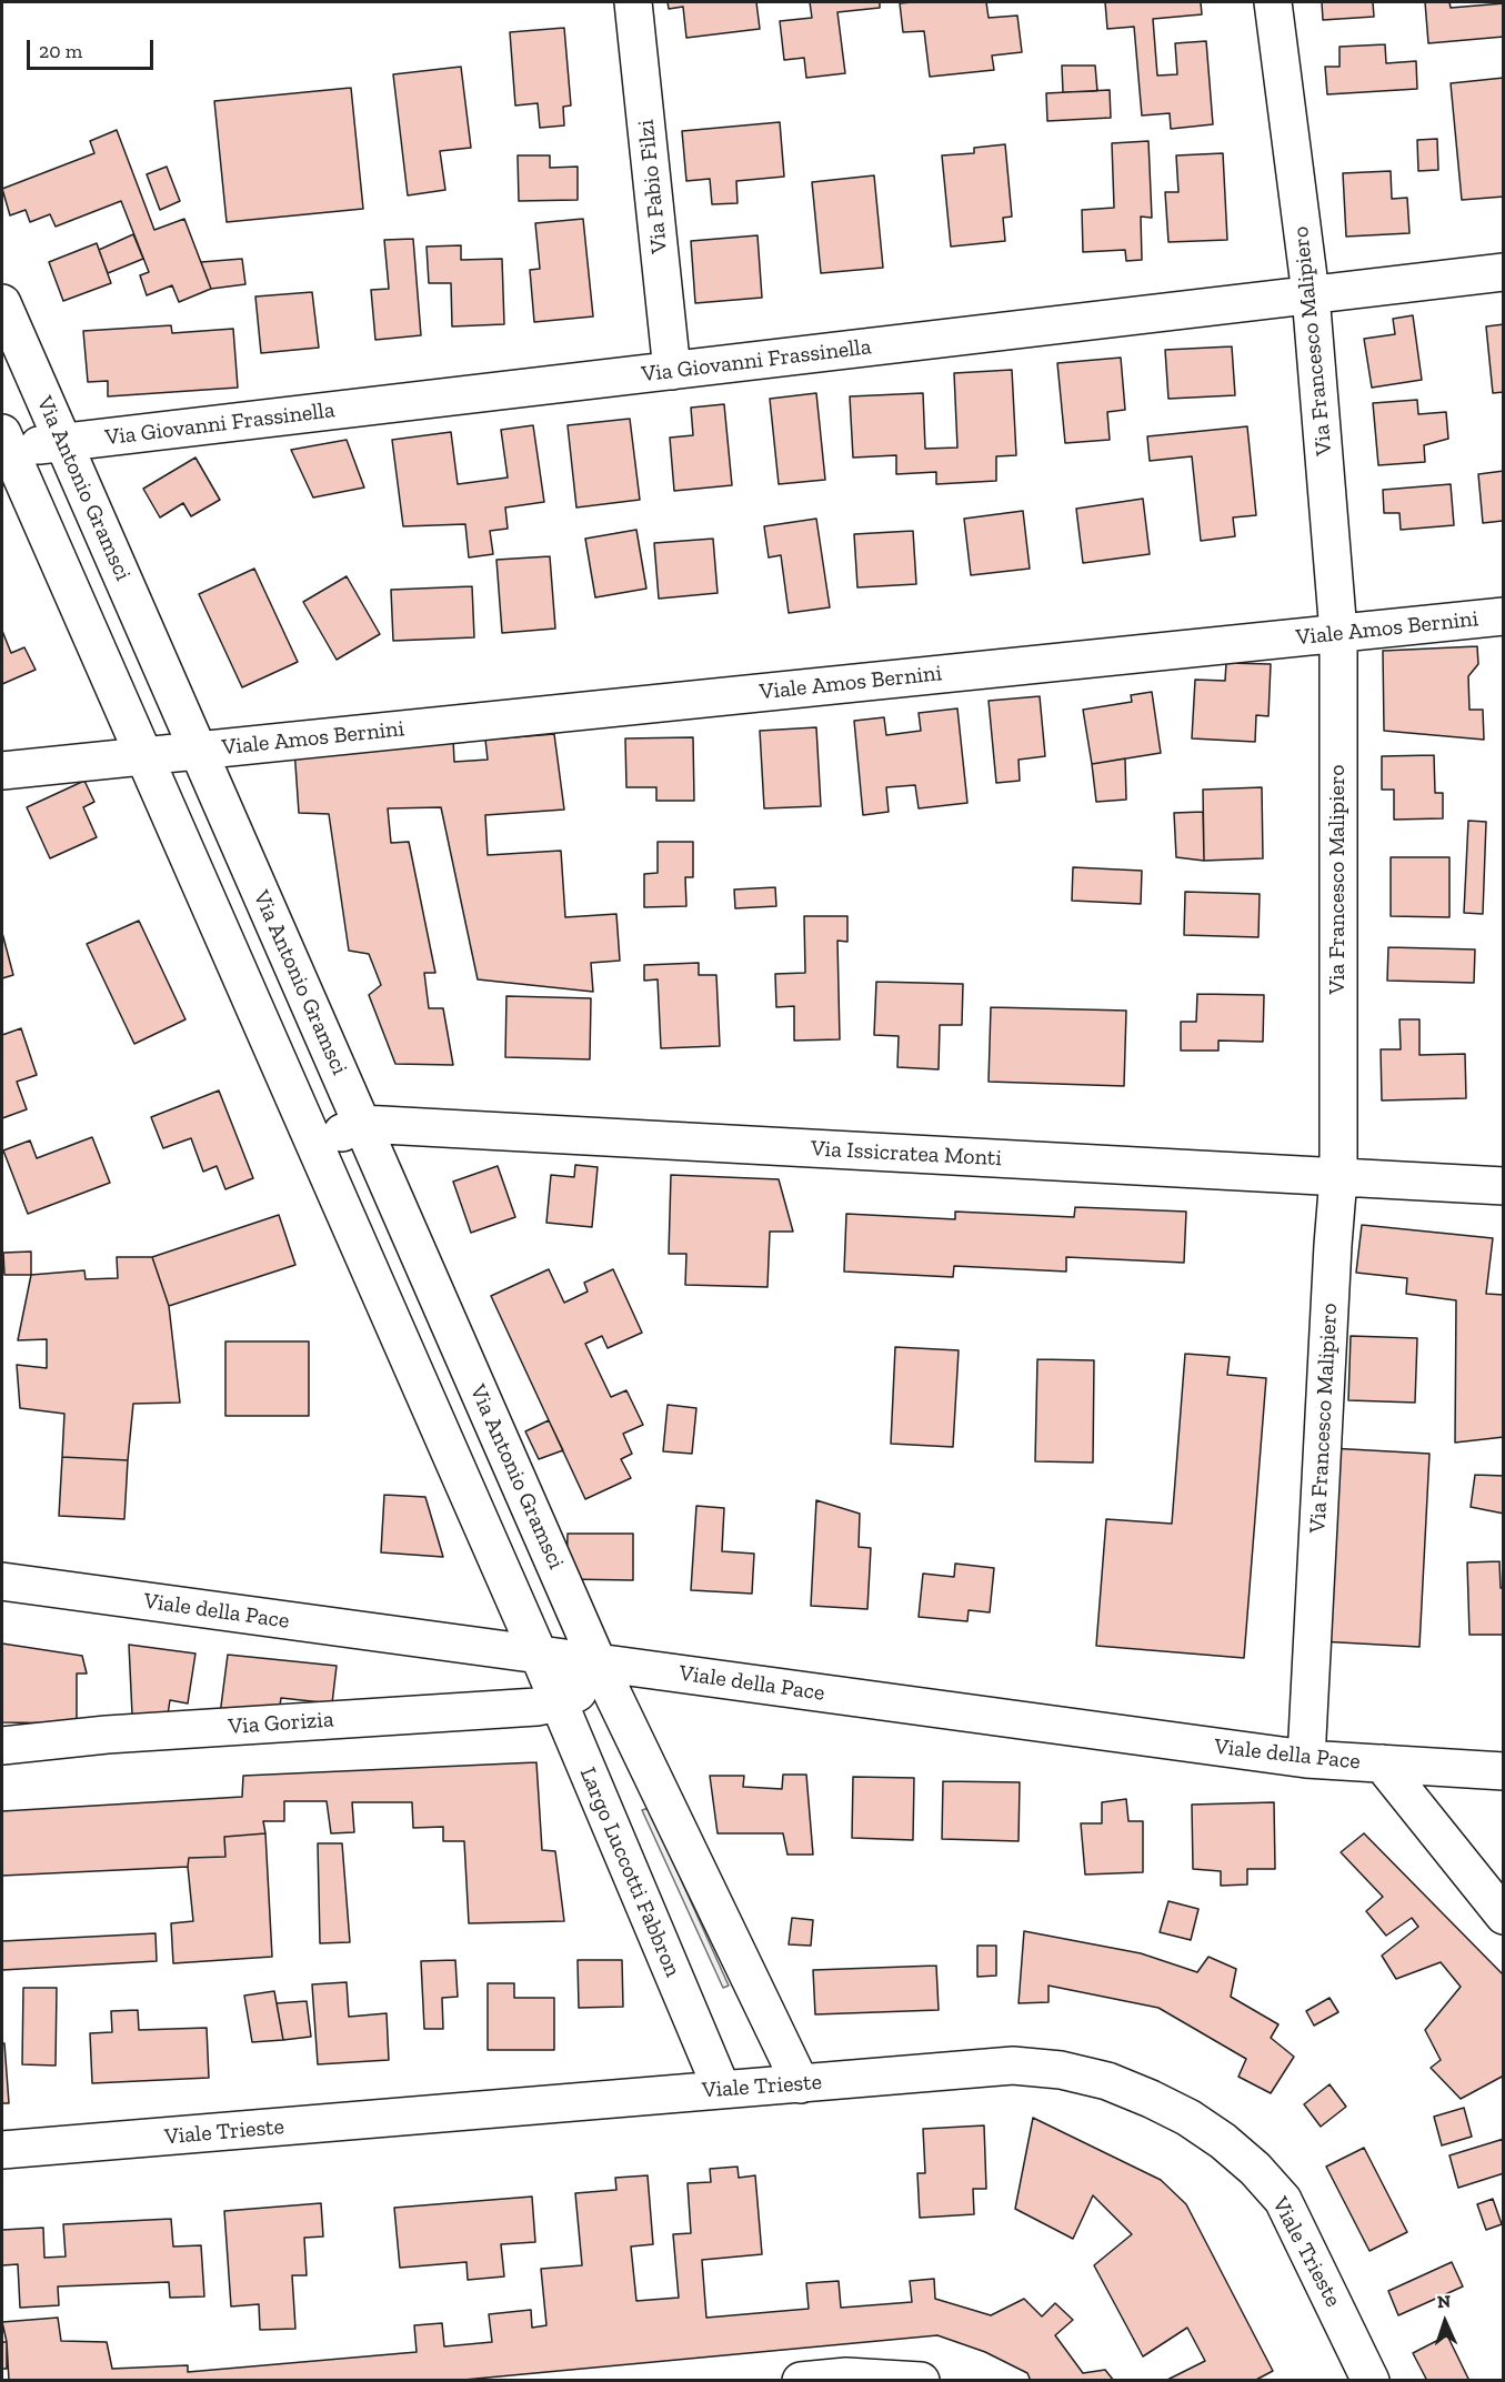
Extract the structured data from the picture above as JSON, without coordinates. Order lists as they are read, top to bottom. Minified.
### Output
{"streets":{"street":["Via Fabio Filzi","Via Francesco Malipiero","Via Giovanni Frassinella","Via Antonio Gramsci","Viale Amos Bernini","Via Issicratea Monti","Viale della Pace","Via Gorizia","Largo Luccotti Fabbron","Viale Trieste"]},"crossings":[["Via Fabio Filzi","Via Giovanni Frassinella"],["Via Francesco Malipiero","Via Giovanni Frassinella"],["Via Francesco Malipiero","Viale Amos Bernini"],["Via Francesco Malipiero","Via Issicratea Monti"],["Via Francesco Malipiero","Viale della Pace"],["Via Giovanni Frassinella","Via Antonio Gramsci"],["Via Antonio Gramsci","Viale Amos Bernini"],["Via Antonio Gramsci","Via Issicratea Monti"],["Via Antonio Gramsci","Viale della Pace"],["Viale della Pace","Largo Luccotti Fabbron"],["Via Gorizia","Largo Luccotti Fabbron"],["Largo Luccotti Fabbron","Viale Trieste"]],"scale_bar":"20 m","north":"top"}
